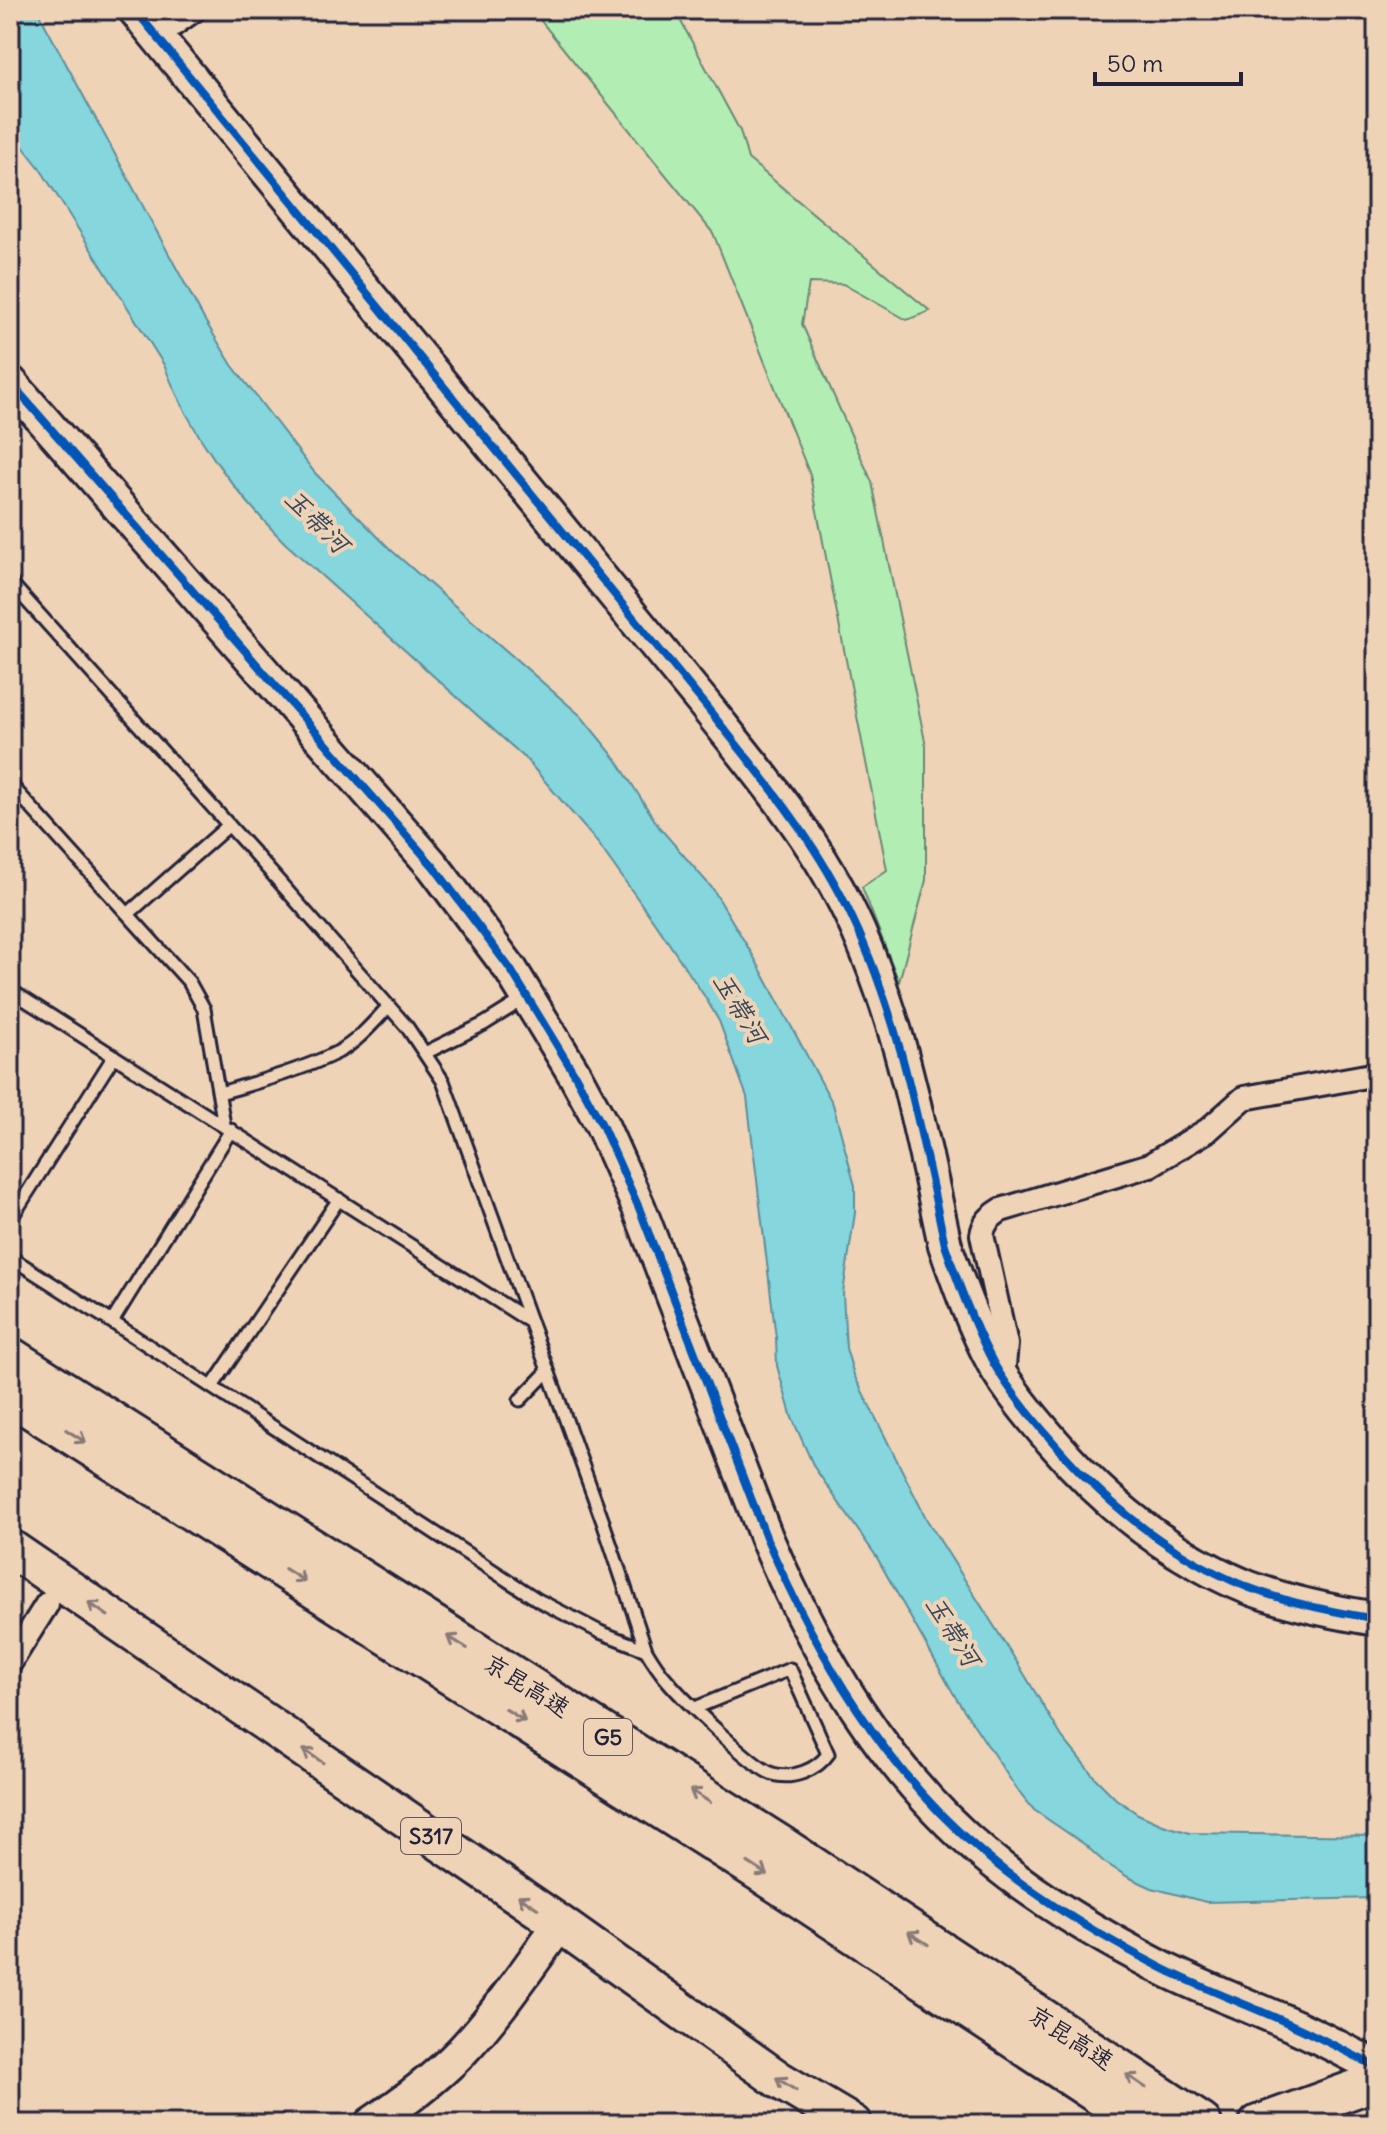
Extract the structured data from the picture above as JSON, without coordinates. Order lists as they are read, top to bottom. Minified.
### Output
{"streets":{"highway":["京昆高速","G5"],"main road":["S317"]},"water":["玉带河"],"scale_bar":"50 m"}
